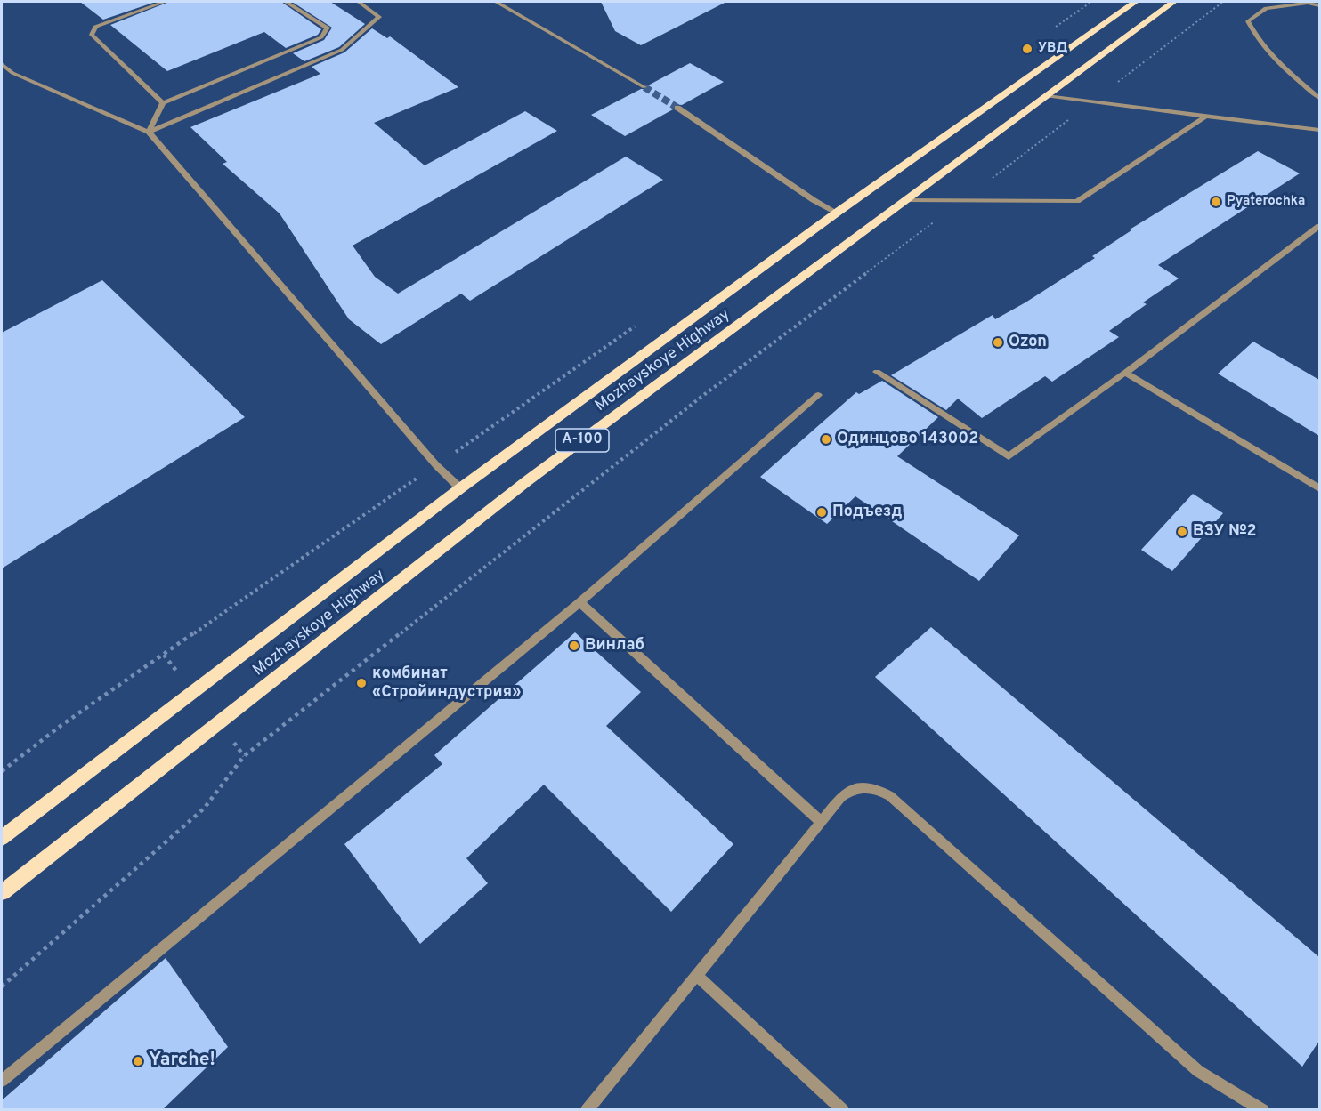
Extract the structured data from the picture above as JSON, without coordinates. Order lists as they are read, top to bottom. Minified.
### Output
{"streets":{"main road":["Mozhayskoye Highway","А-100"]},"places":["УВД","Pyaterochka","Ozon","Одинцово 143002","Подъезд","ВЗУ №2","Винлаб","комбинат «Стройиндустрия»","Yarche!"]}
